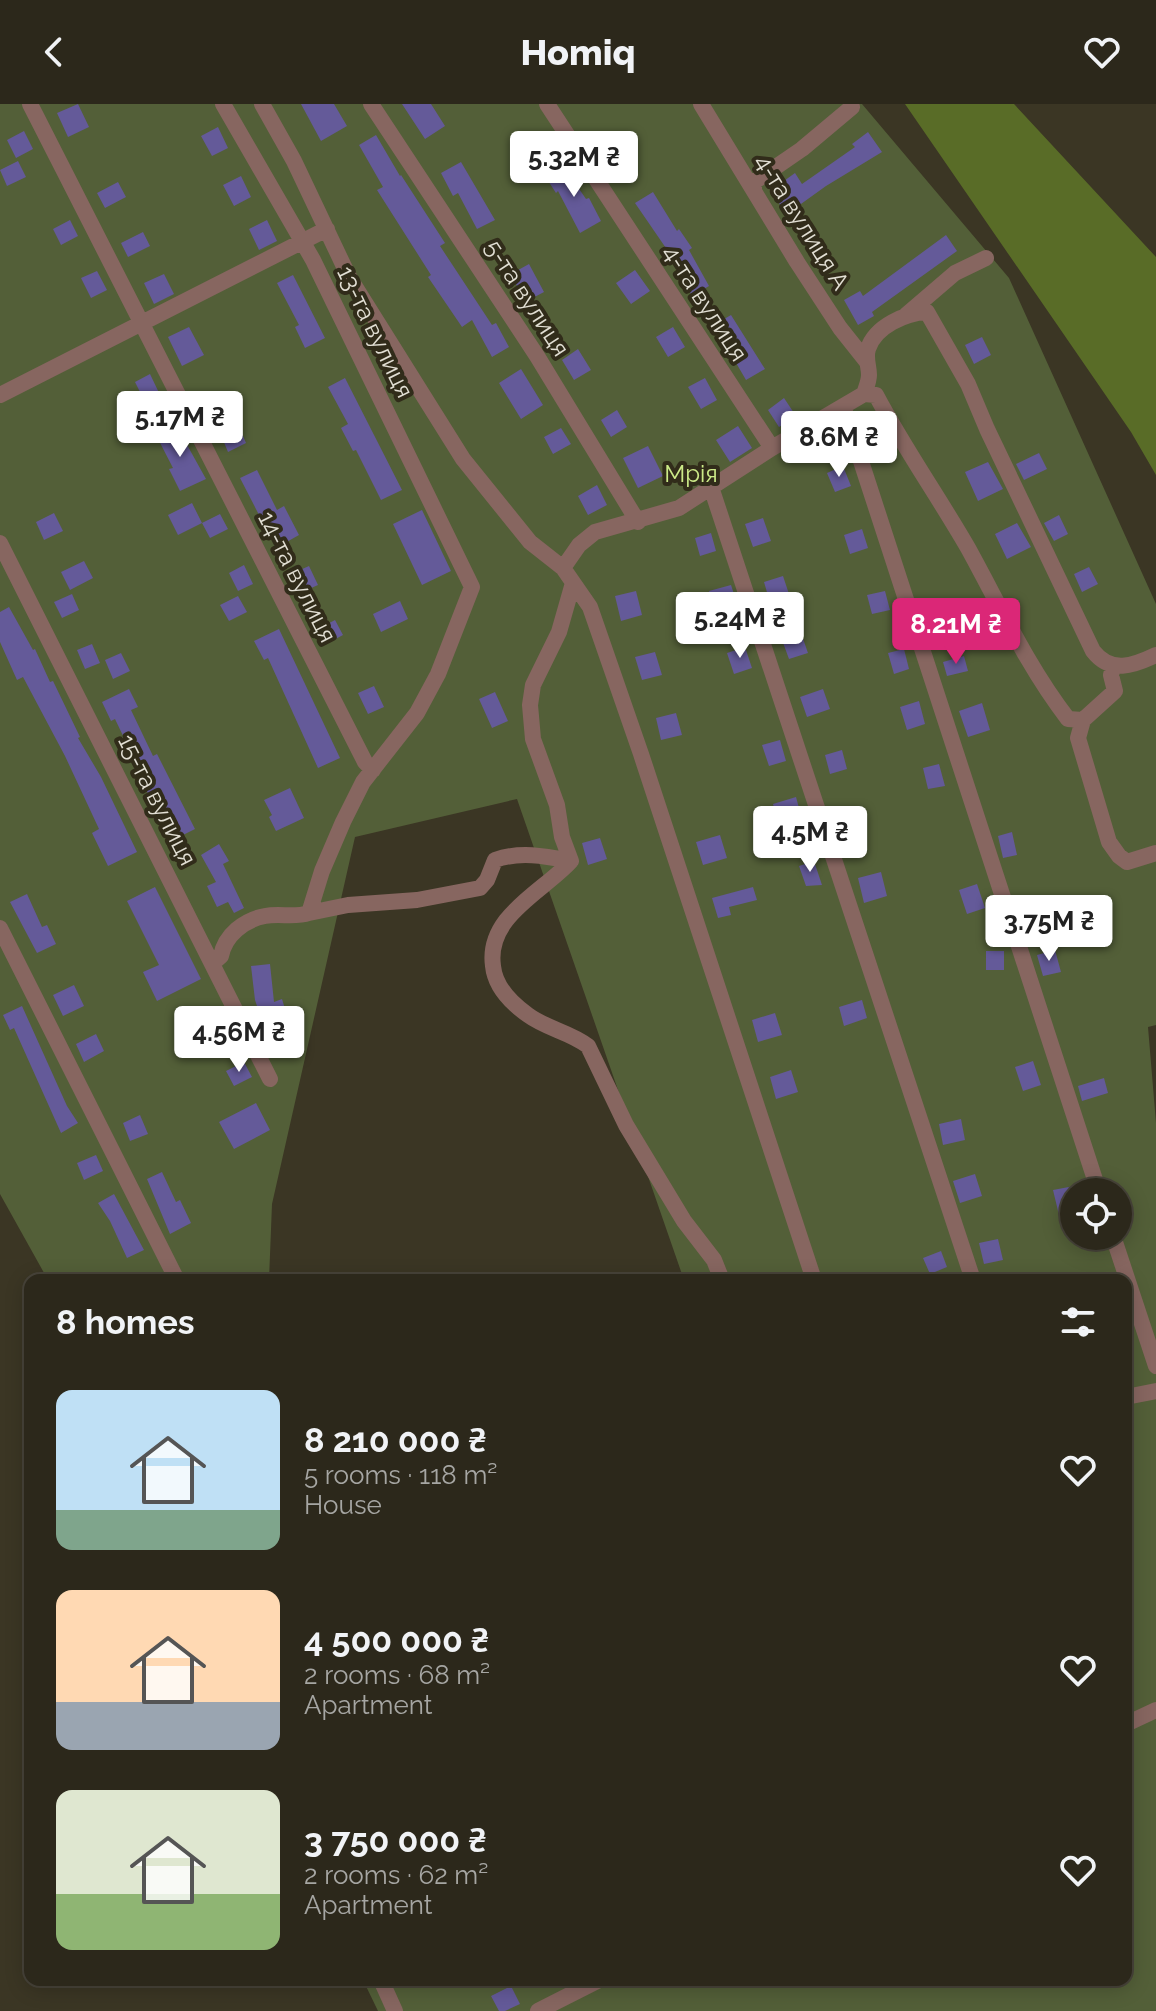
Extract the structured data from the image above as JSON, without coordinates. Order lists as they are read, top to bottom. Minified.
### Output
{"streets":{"street":["4-та вулиця А","5-та вулиця","4-та вулиця","13-та вулиця","14-та вулиця","15-та вулиця"]},"crossings":[["13-та вулиця","14-та вулиця"]],"parks":["Мрія"],"page":{"header":"Homiq","price":["5.32M ₴","5.17M ₴","8.6M ₴","5.24M ₴","8.21M ₴","4.5M ₴","3.75M ₴","4.56M ₴"],"heading":"8 homes","list":[{"name":"8 210 000 ₴","note":"5 rooms · 118 m² · House"},{"name":"4 500 000 ₴","note":"2 rooms · 68 m² · Apartment"},{"name":"3 750 000 ₴","note":"2 rooms · 62 m² · Apartment"}]}}
